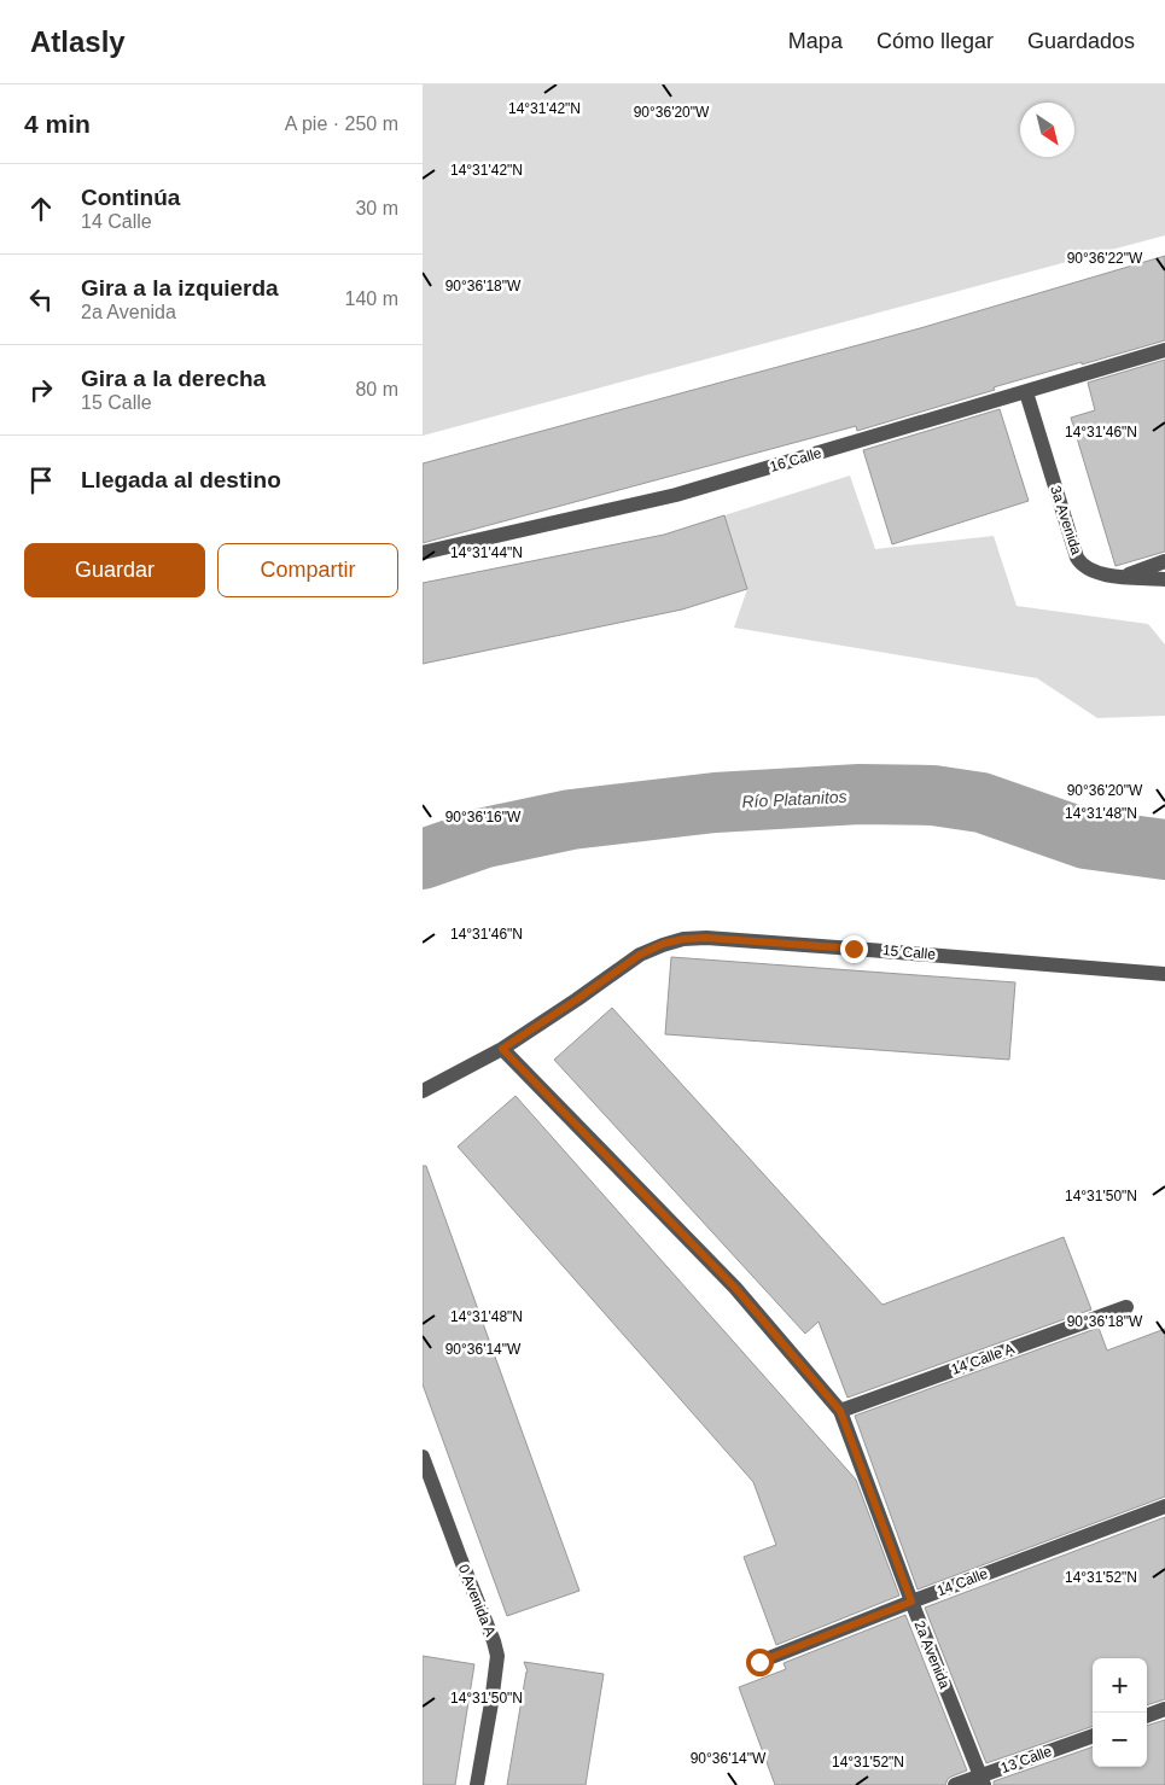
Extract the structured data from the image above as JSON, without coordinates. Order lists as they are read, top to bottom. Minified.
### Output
{"streets":{"street":["16 Calle","3a Avenida","15 Calle","14 Calle A","14 Calle","0 Avenida A","2a Avenida","13 Calle"]},"crossings":[["16 Calle","3a Avenida"],["15 Calle","2a Avenida"],["14 Calle A","2a Avenida"],["14 Calle","2a Avenida"],["2a Avenida","13 Calle"]],"water":["Río Platanitos"],"north":"bottom right","page":{"header":"Atlasly","nav":["Mapa","Cómo llegar","Guardados"],"heading":["4 min","A pie · 250 m"],"list":[["Continúa","14 Calle","30 m"],["Gira a la izquierda","2a Avenida","140 m"],["Gira a la derecha","15 Calle","80 m"],"Llegada al destino"],"buttons":["Guardar","Compartir"],"map_buttons":["+","−"]},"coordinates":["14°31'42\"N","90°36'20\"W","90°36'22\"W","90°36'18\"W","14°31'46\"N","14°31'44\"N","14°31'48\"N","90°36'16\"W","14°31'50\"N","90°36'14\"W","14°31'52\"N"]}
